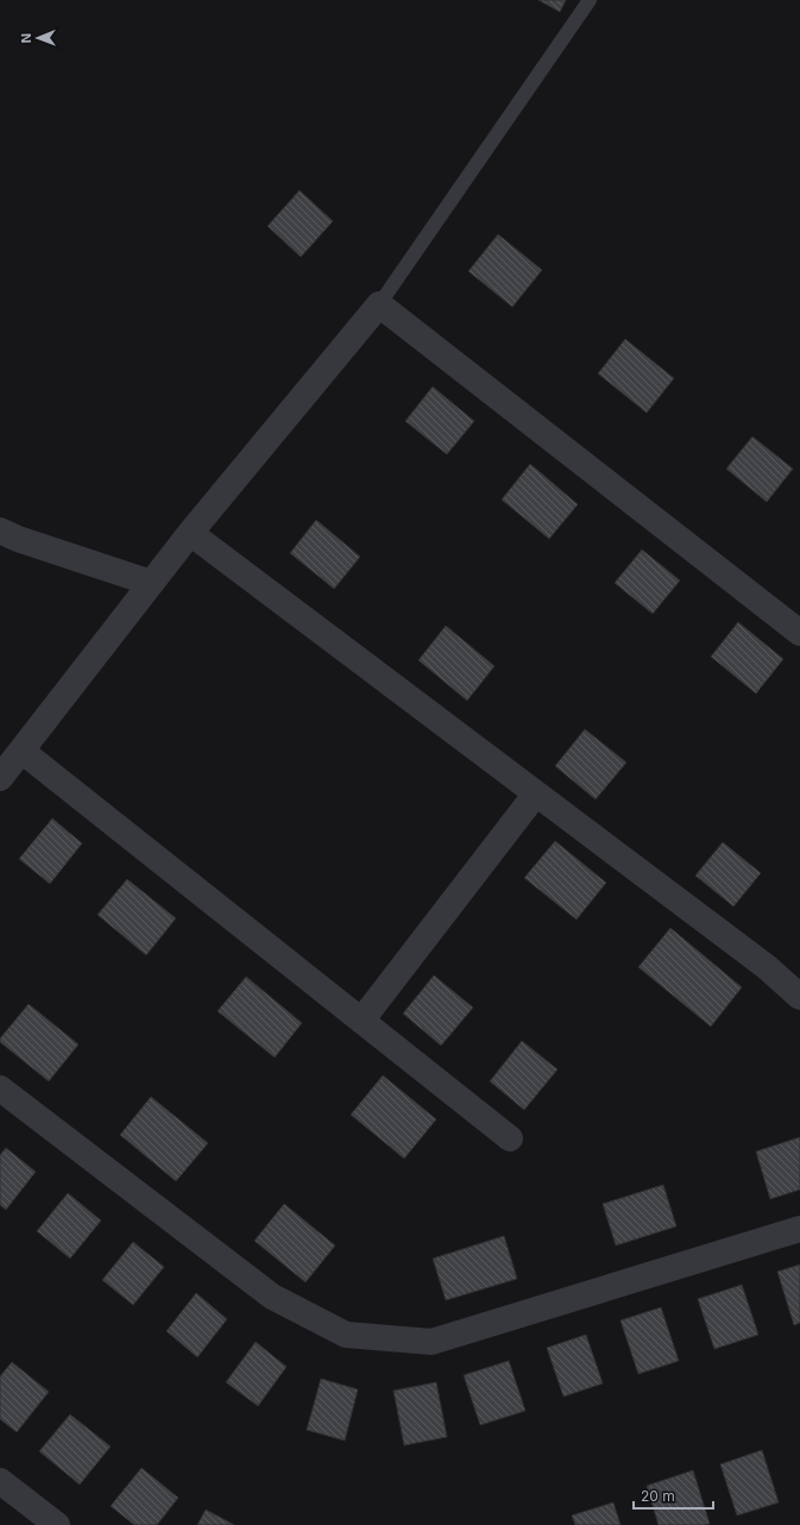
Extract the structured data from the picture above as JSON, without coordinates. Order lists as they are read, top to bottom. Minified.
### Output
{"scale_bar":"20 m","north":"left"}
